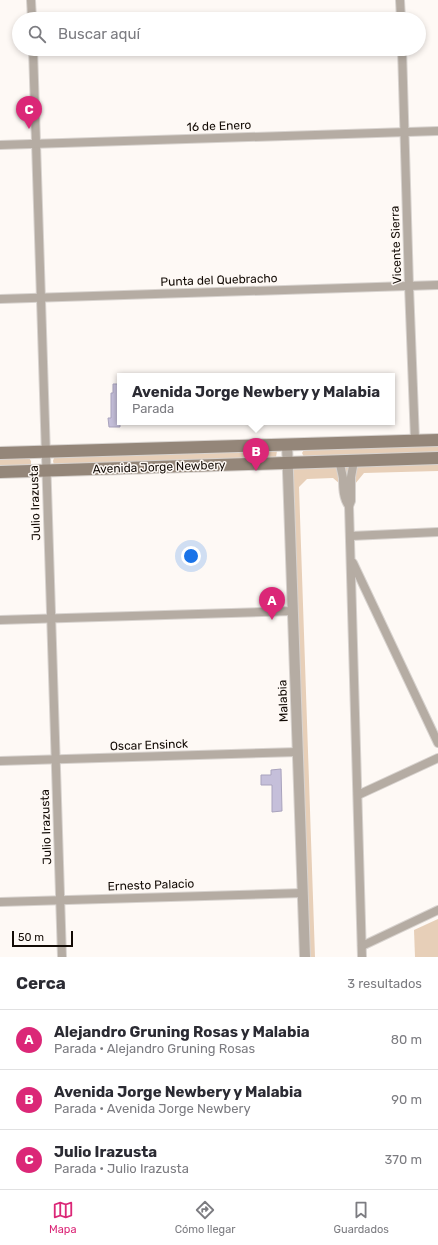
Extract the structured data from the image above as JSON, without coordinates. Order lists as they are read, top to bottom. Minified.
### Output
{"streets":{"main road":["Avenida Jorge Newbery"],"street":["16 de Enero","Vicente Sierra","Punta del Quebracho","Julio Irazusta","Malabia","Oscar Ensinck","Ernesto Palacio"]},"crossings":[["16 de Enero","Vicente Sierra"],["16 de Enero","Julio Irazusta"],["Vicente Sierra","Punta del Quebracho"],["Vicente Sierra","Avenida Jorge Newbery"],["Punta del Quebracho","Julio Irazusta"],["Avenida Jorge Newbery","Julio Irazusta"],["Avenida Jorge Newbery","Malabia"],["Julio Irazusta","Oscar Ensinck"],["Julio Irazusta","Ernesto Palacio"],["Malabia","Oscar Ensinck"],["Malabia","Ernesto Palacio"]],"scale_bar":"50 m","page":{"search":"Buscar aquí","pins":["C","B","A"],"popup":["Avenida Jorge Newbery y Malabia","Parada"],"scale":"50 m","heading":["Cerca","3 resultados"],"list":[{"mark":"A","name":"Alejandro Gruning Rosas y Malabia","note":"Parada · Alejandro Gruning Rosas","value":"80 m"},{"mark":"B","name":"Avenida Jorge Newbery y Malabia","note":"Parada · Avenida Jorge Newbery","value":"90 m"},{"mark":"C","name":"Julio Irazusta","note":"Parada · Julio Irazusta","value":"370 m"}],"nav":["Mapa","Cómo llegar","Guardados"]}}
